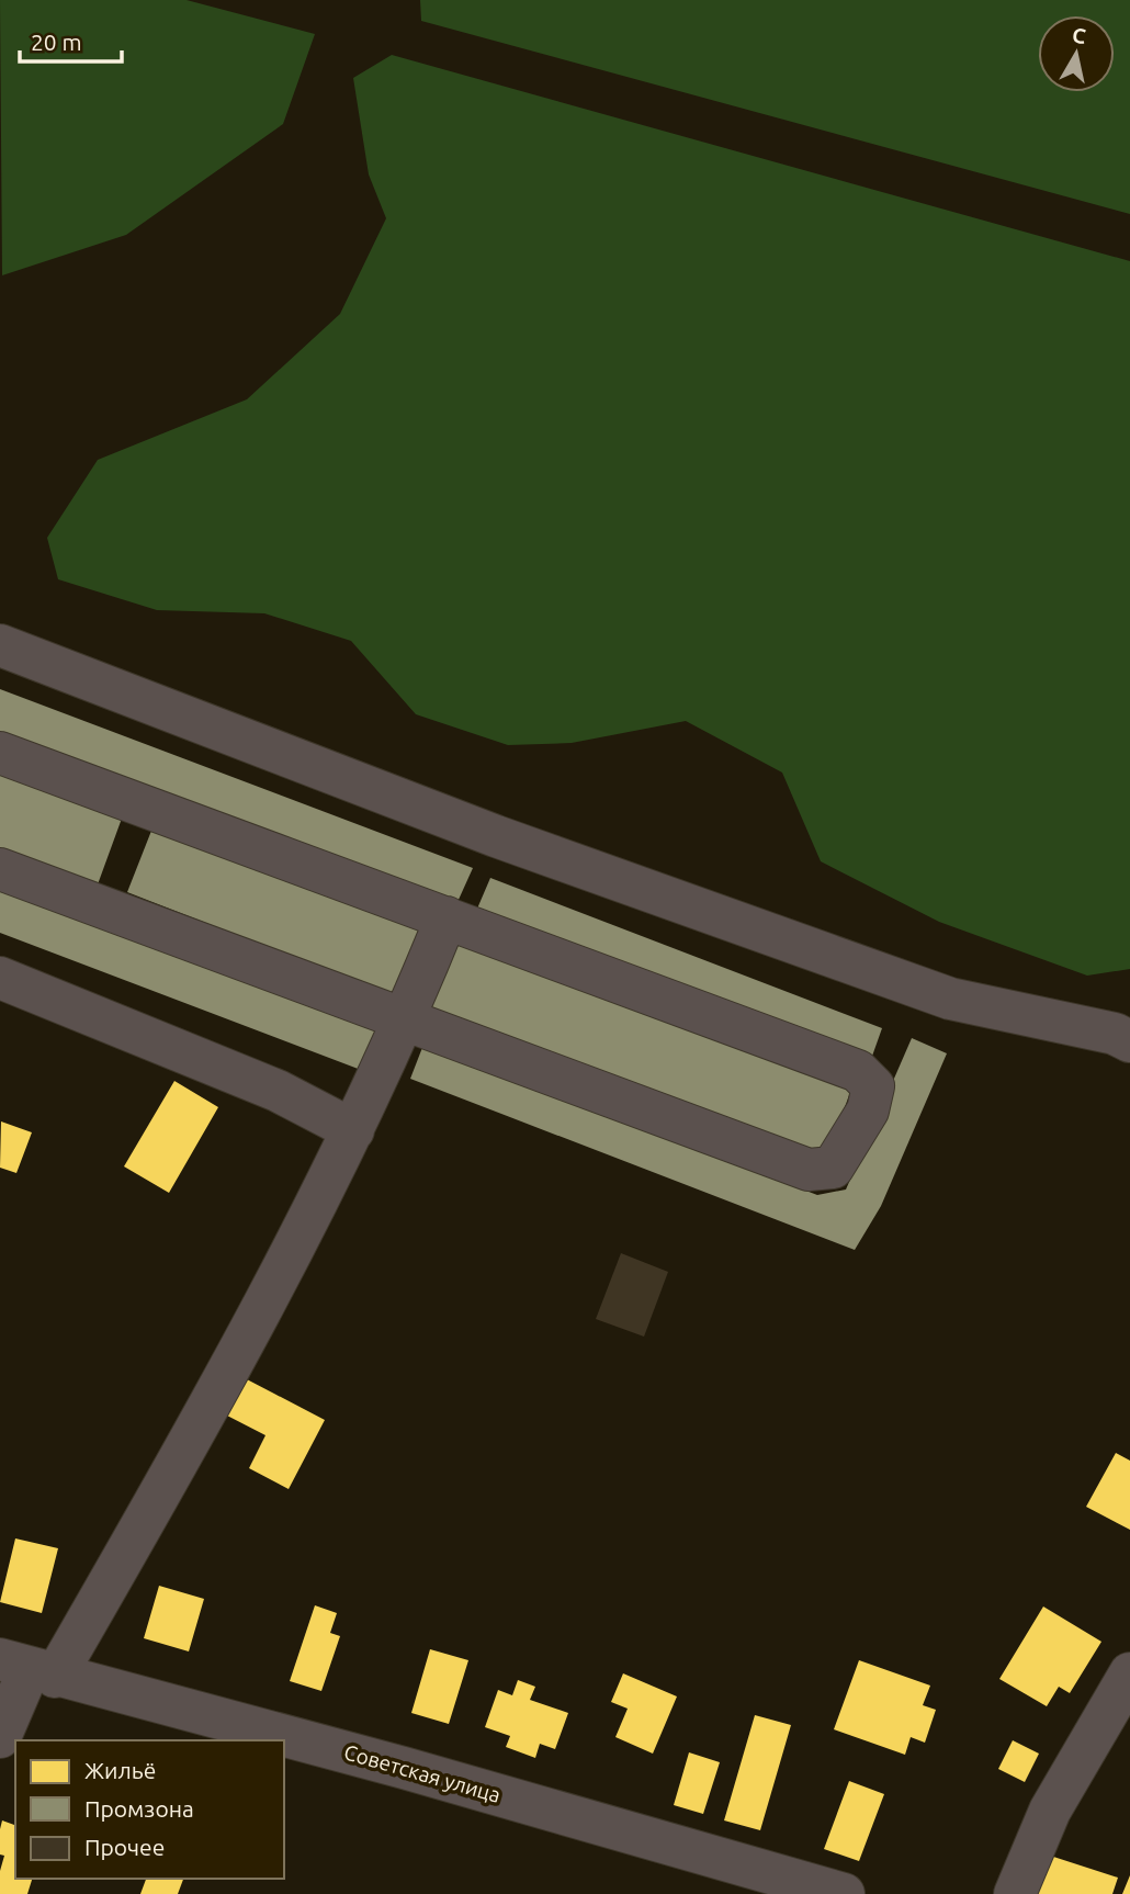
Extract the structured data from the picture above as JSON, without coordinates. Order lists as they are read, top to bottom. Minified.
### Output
{"streets":{"street":["Советская улица"]},"legend":["Жильё","Промзона","Прочее"],"scale_bar":"20 m","north":"top"}
